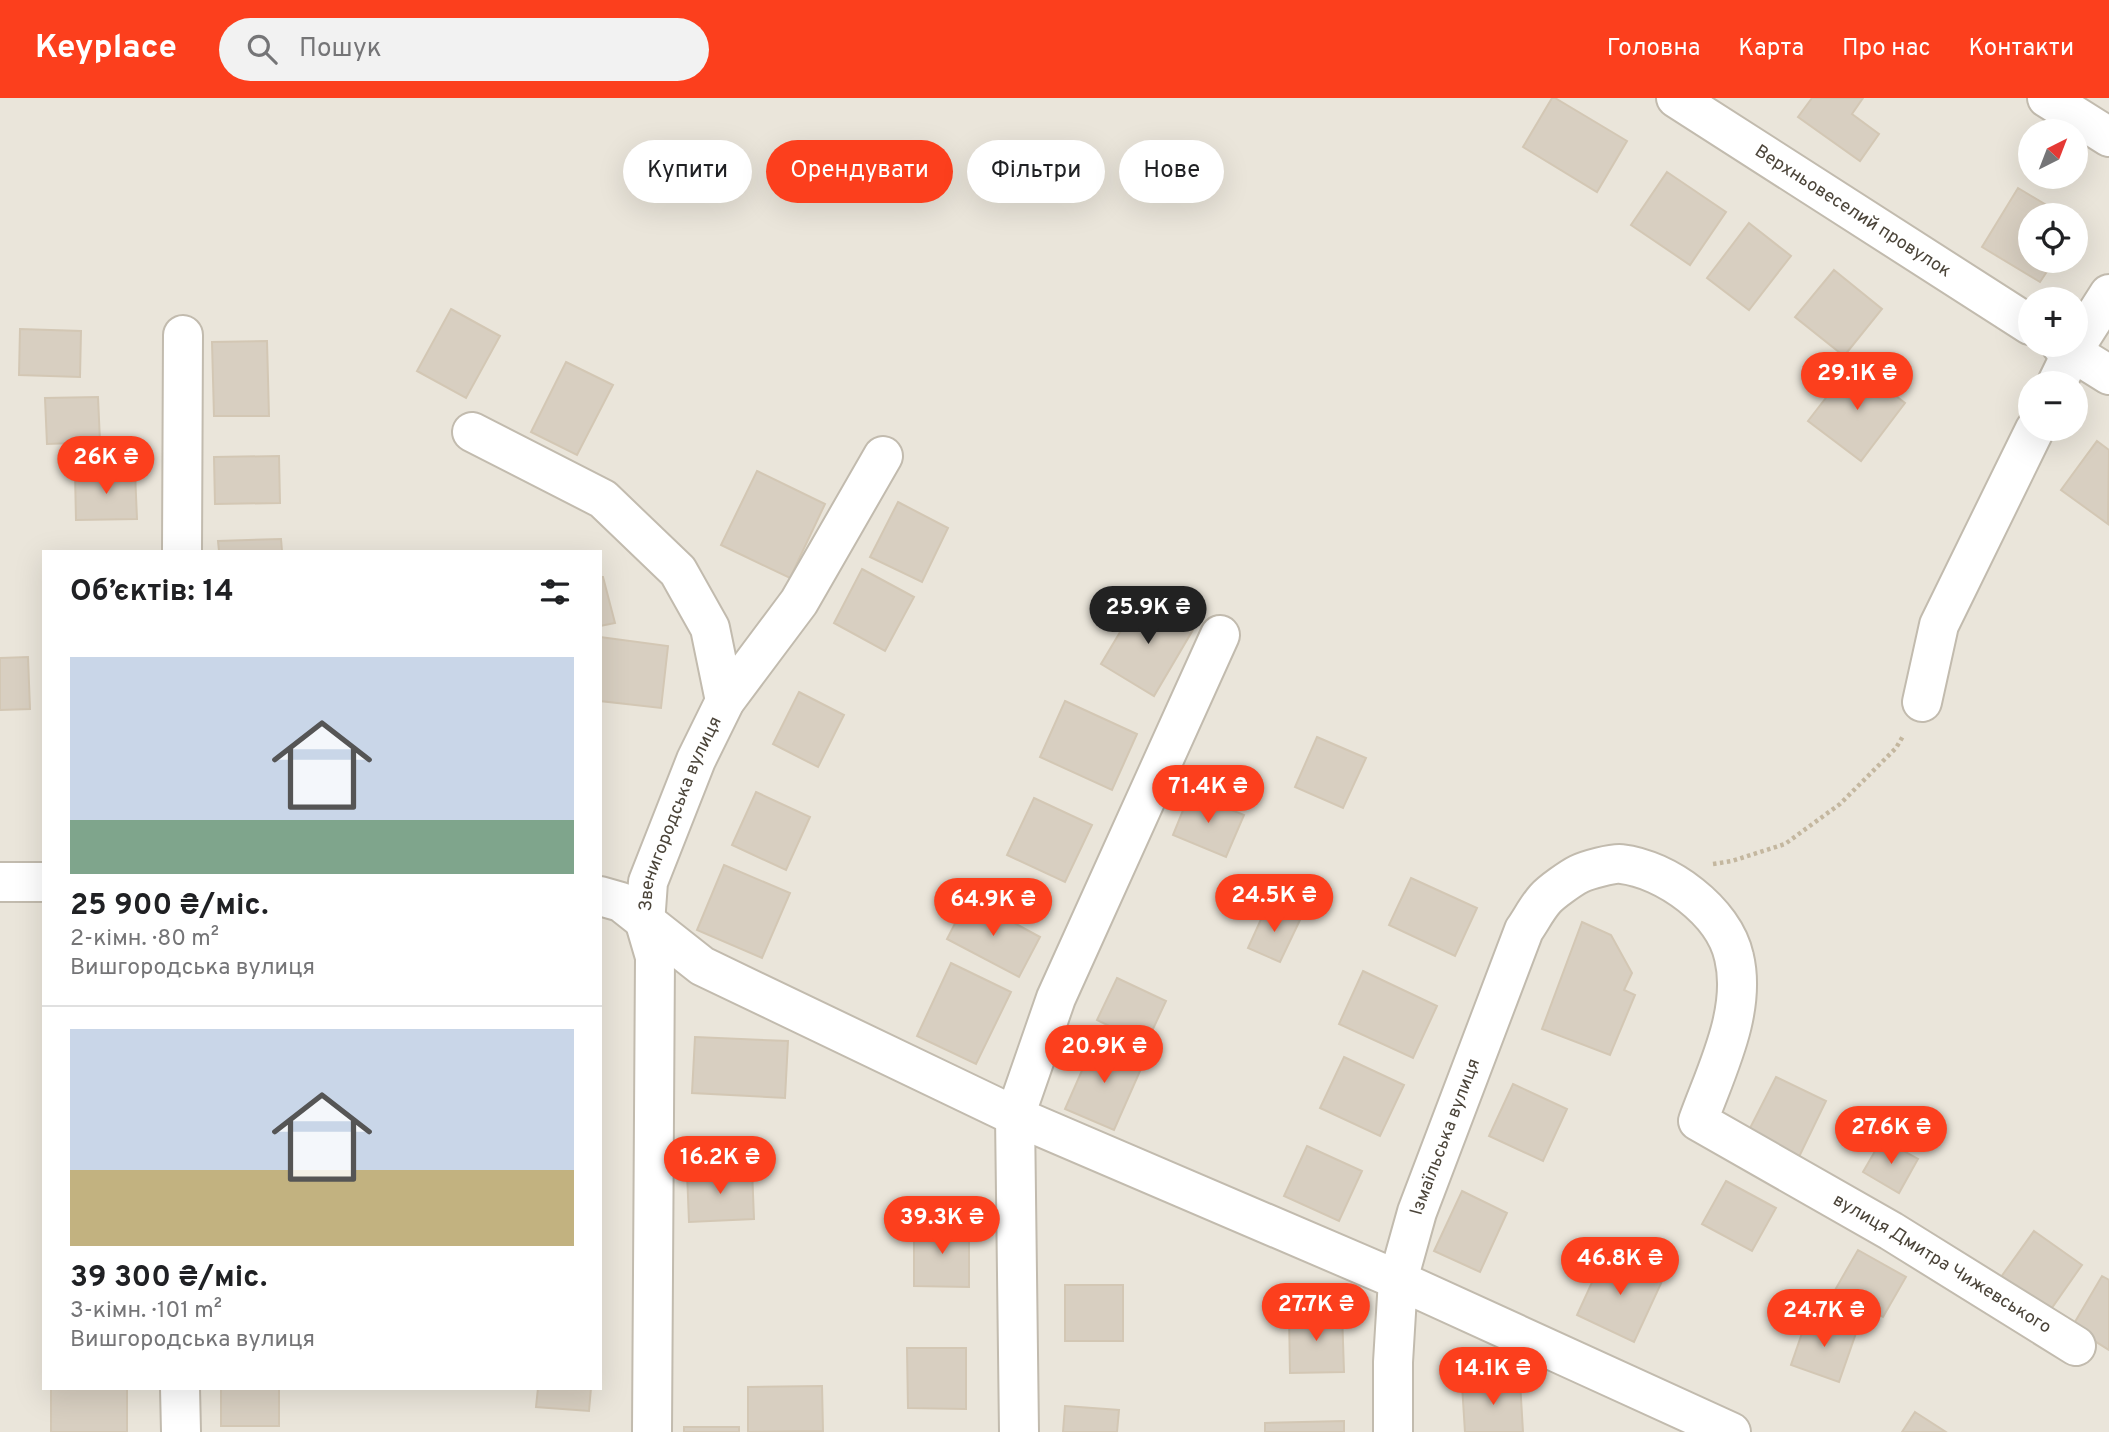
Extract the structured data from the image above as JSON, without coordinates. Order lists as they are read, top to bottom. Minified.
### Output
{"streets":{"street":["Верхньовеселий провулок","Звенигородська вулиця","Ізмаїльська вулиця","вулиця Дмитра Чижевського"]},"crossings":[["Ізмаїльська вулиця","вулиця Дмитра Чижевського"]],"north":"top right","page":{"header":"Keyplace","search":"Пошук","nav":["Головна","Карта","Про нас","Контакти"],"map_buttons":["+","−"],"chip":["Купити","Орендувати","Фільтри","Нове"],"price":["29.1K ₴","26K ₴","25.9K ₴","71.4K ₴","24.5K ₴","64.9K ₴","20.9K ₴","27.6K ₴","16.2K ₴","39.3K ₴","46.8K ₴","27.7K ₴","24.7K ₴","14.1K ₴"],"heading":"Об’єктів: 14","list":[{"name":"25 900 ₴/міс.","note":"2-кімн. · 80 m² · Вишгородська вулиця"},{"name":"39 300 ₴/міс.","note":"3-кімн. · 101 m² · Вишгородська вулиця"}]}}
